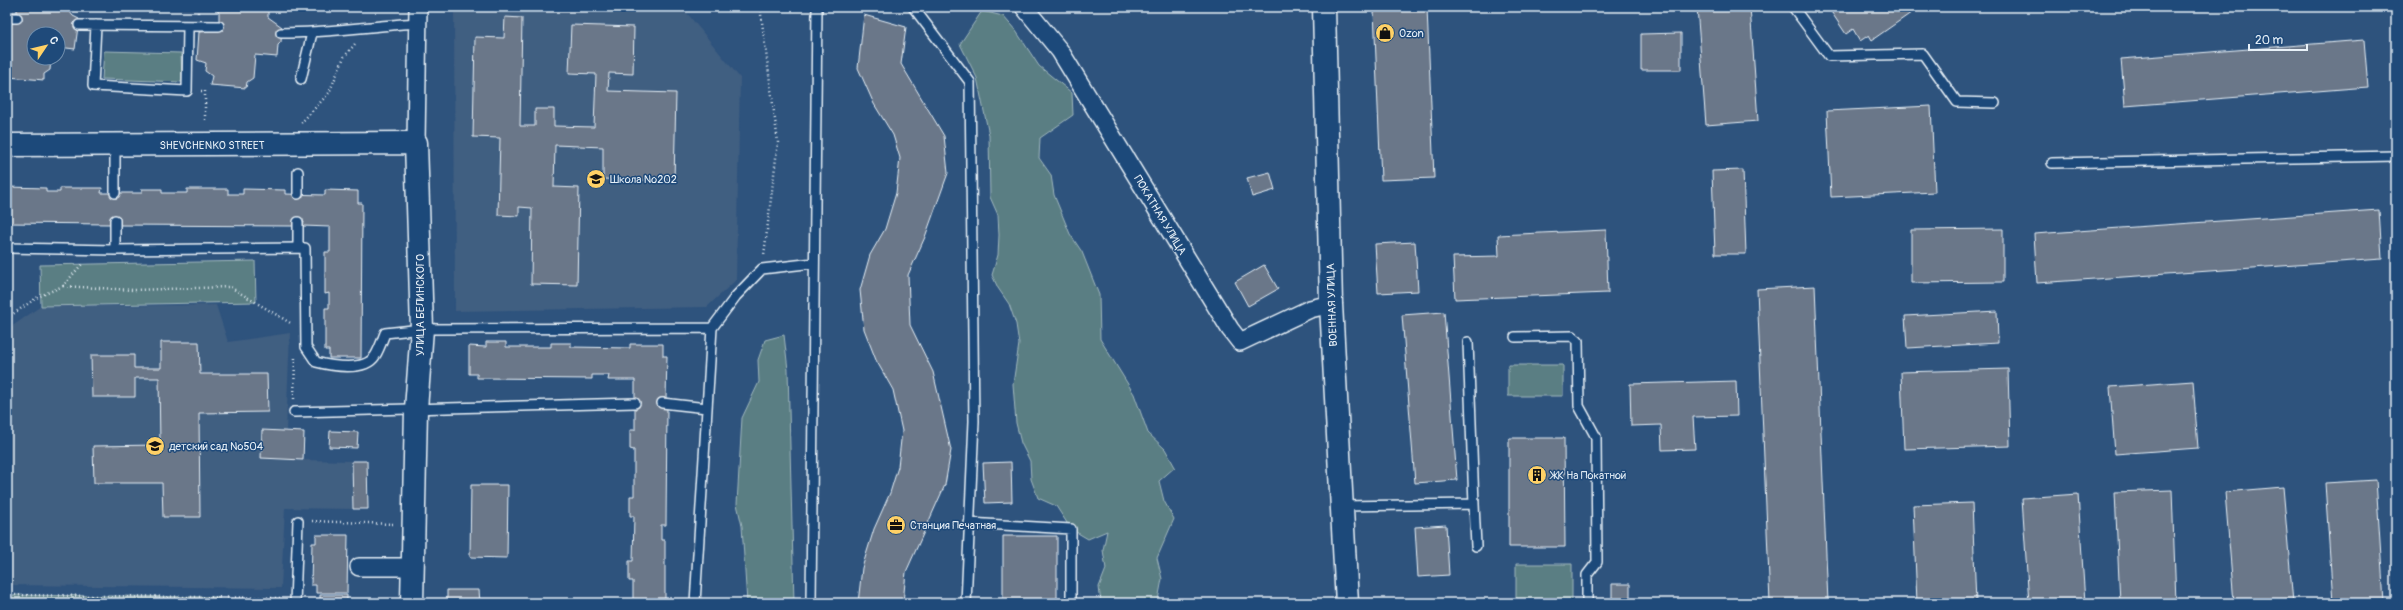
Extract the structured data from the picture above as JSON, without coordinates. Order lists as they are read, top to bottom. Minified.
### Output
{"streets":{"street":["SHEVCHENKO STREET","ПОКАТНАЯ УЛИЦА","УЛИЦА БЕЛИНСКОГО","ВОЕННАЯ УЛИЦА"]},"crossings":[["SHEVCHENKO STREET","УЛИЦА БЕЛИНСКОГО"],["ПОКАТНАЯ УЛИЦА","ВОЕННАЯ УЛИЦА"]],"places":{"shop":["Ozon"],"school or university":["Школа №202","детский сад №504"],"building":["ЖК На Покатной"],"office":["Станция Печатная"]},"scale_bar":"20 m","north":"top right"}
